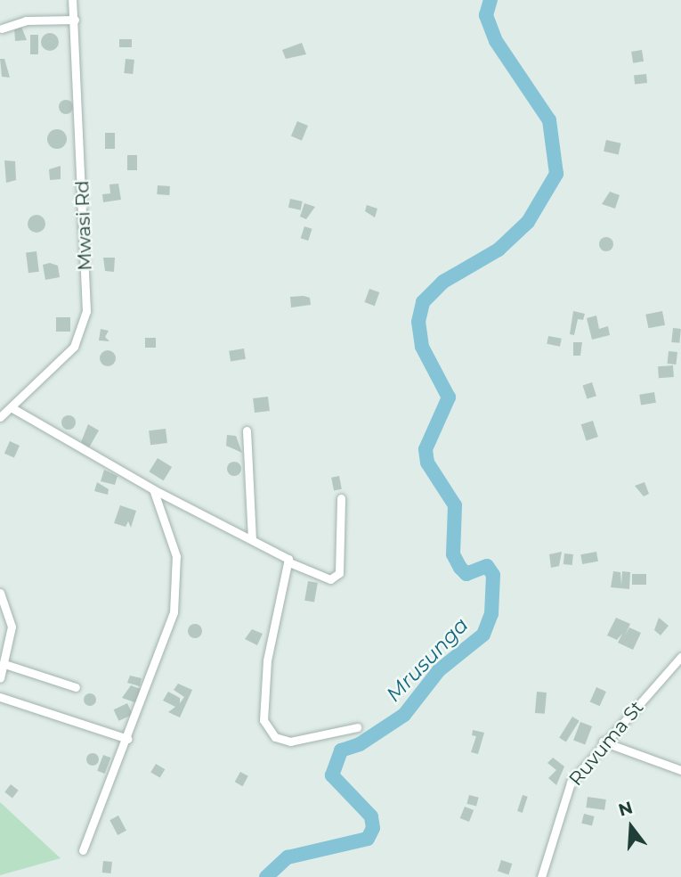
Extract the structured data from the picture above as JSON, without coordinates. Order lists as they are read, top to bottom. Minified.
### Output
{"streets":{"street":["Mwasi Rd","Ruvuma St"]},"water":["Mrusunga"],"north":"top"}
